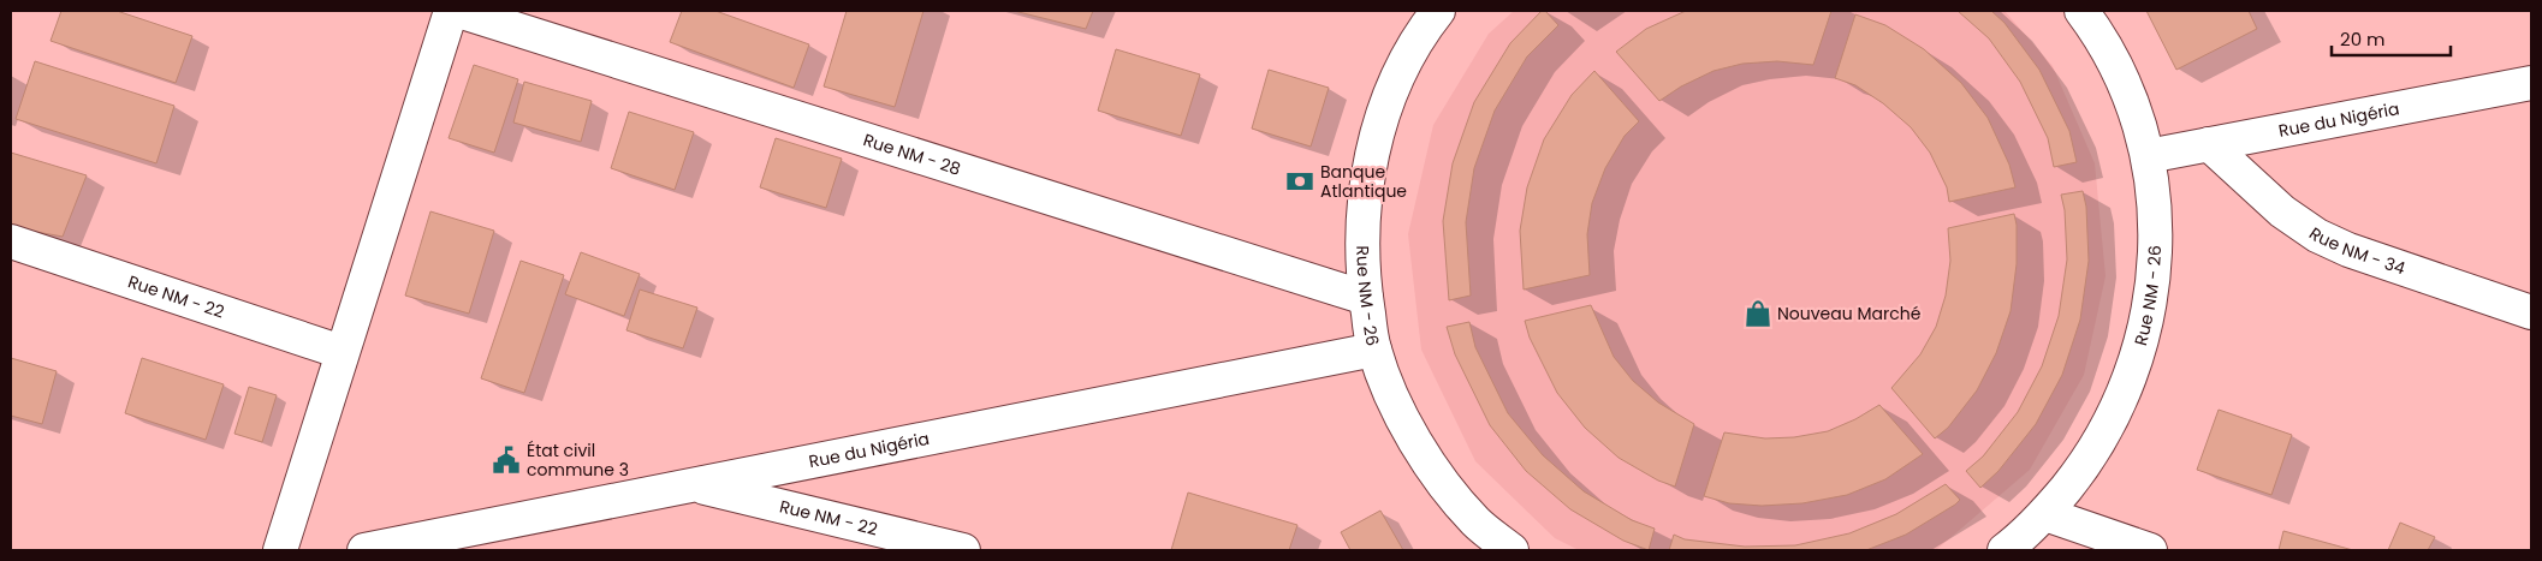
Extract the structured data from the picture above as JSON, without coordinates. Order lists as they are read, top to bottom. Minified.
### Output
{"streets":{"street":["Rue du Nigéria","Rue NM - 28","Rue NM - 34","Rue NM - 26","Rue NM - 22"]},"crossings":[["Rue du Nigéria","Rue NM - 34"],["Rue du Nigéria","Rue NM - 26"],["Rue du Nigéria","Rue NM - 22"],["Rue NM - 28","Rue NM - 26"]],"places":{"bank":["Banque Atlantique"],"shop":["Nouveau Marché"],"public building":["État civil commune 3"]},"scale_bar":"20 m"}
